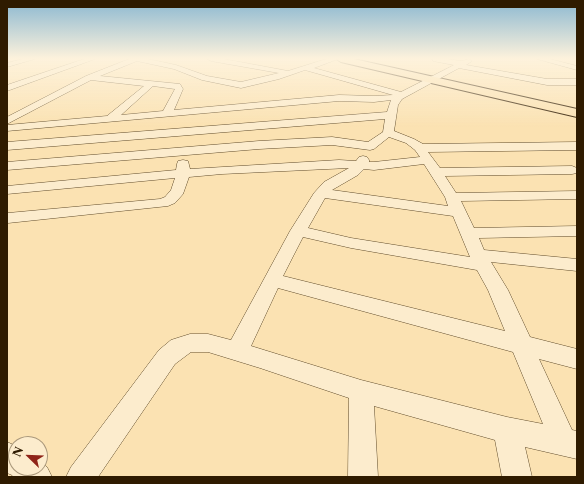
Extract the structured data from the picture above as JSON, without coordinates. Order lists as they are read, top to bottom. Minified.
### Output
{"north":"top left"}
